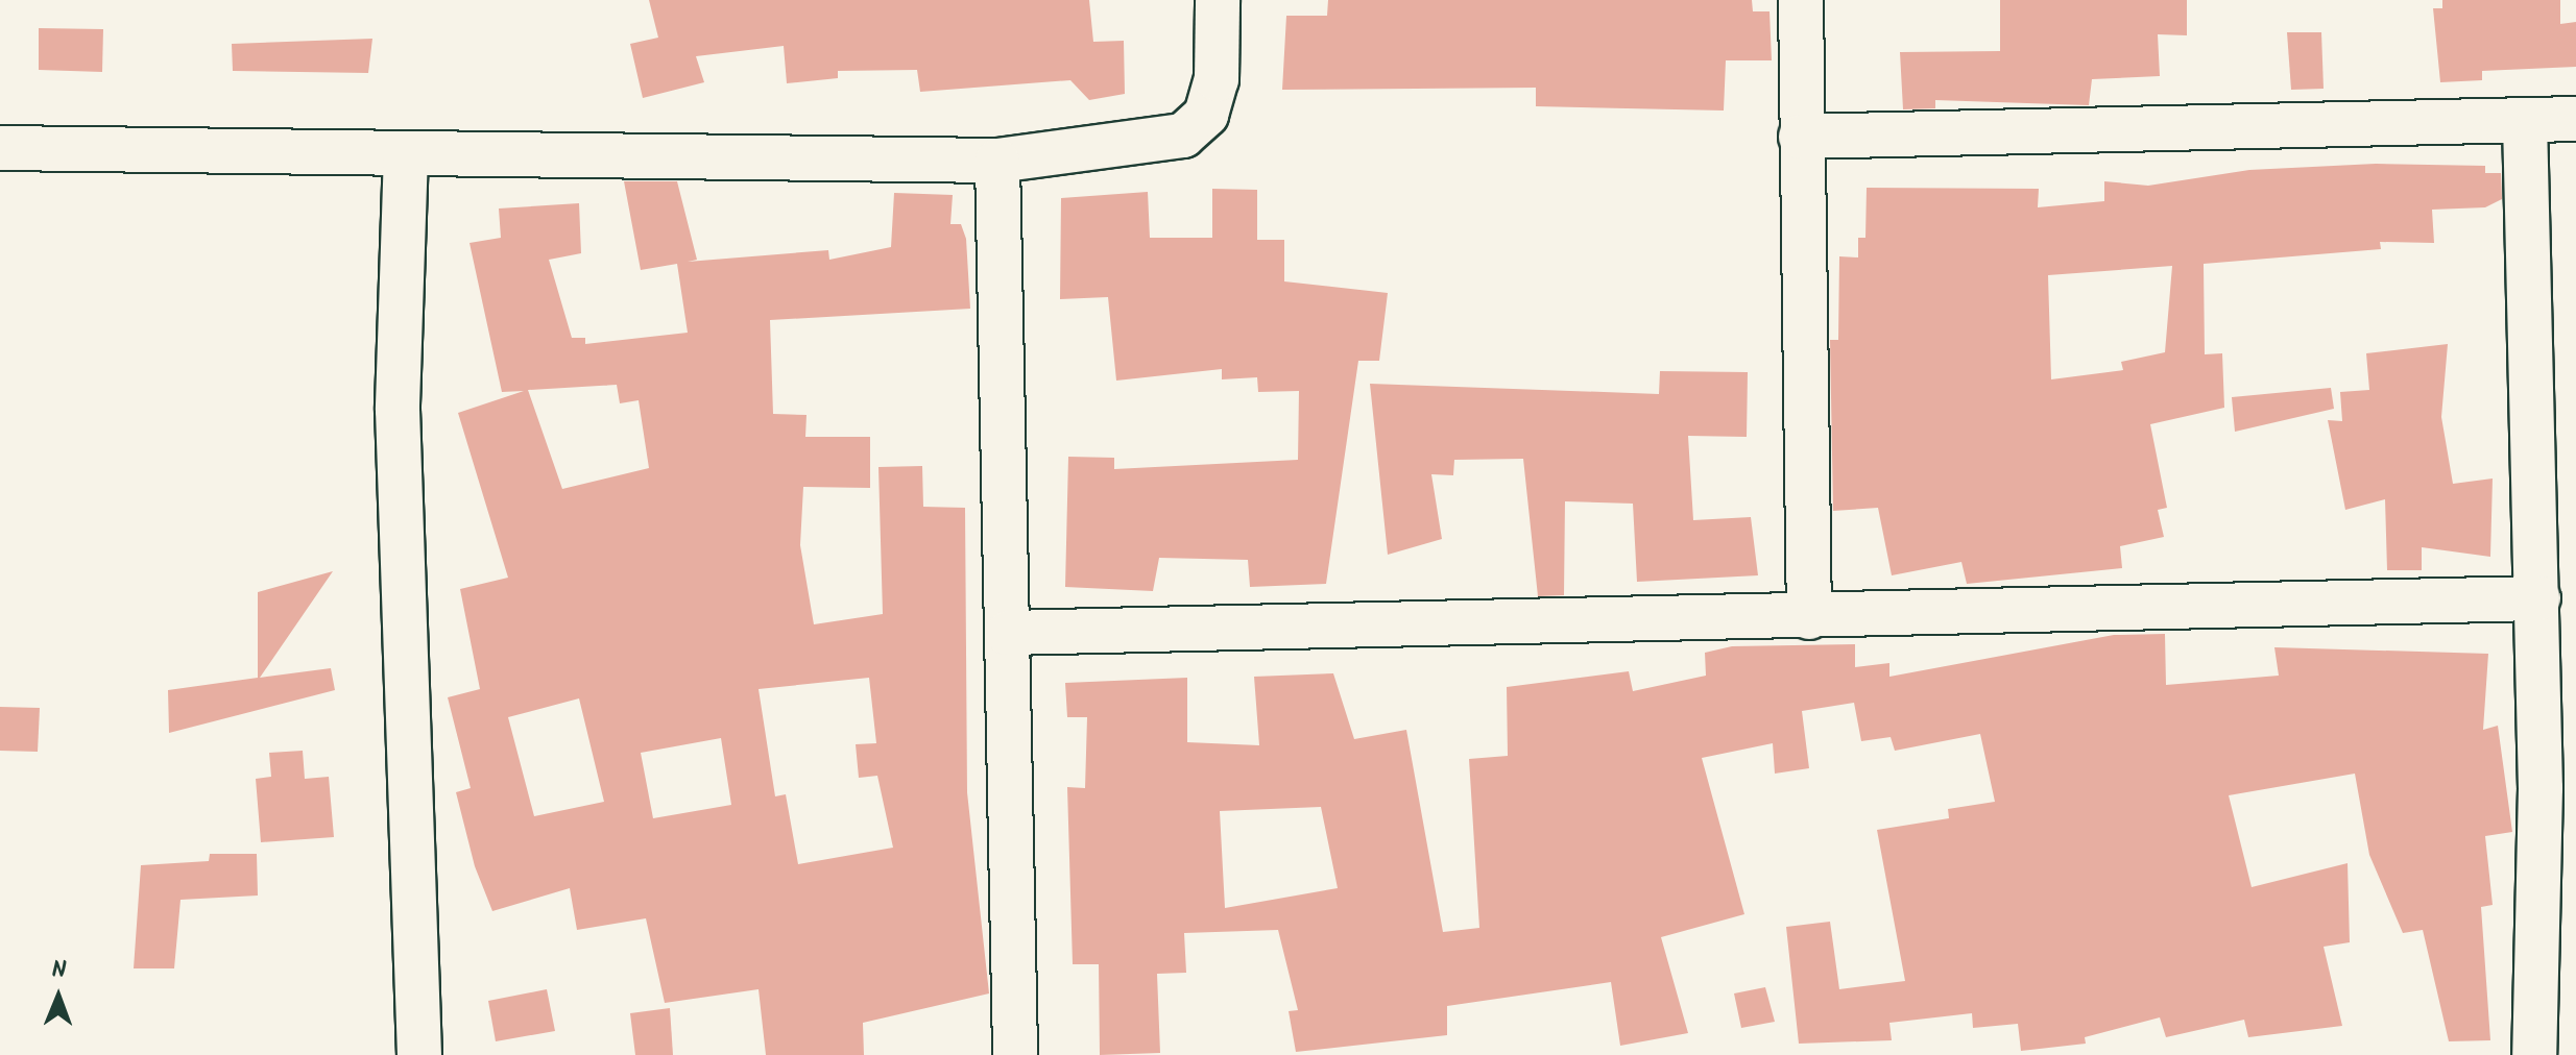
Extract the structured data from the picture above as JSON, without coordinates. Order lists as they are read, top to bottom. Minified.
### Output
{"north":"top"}
